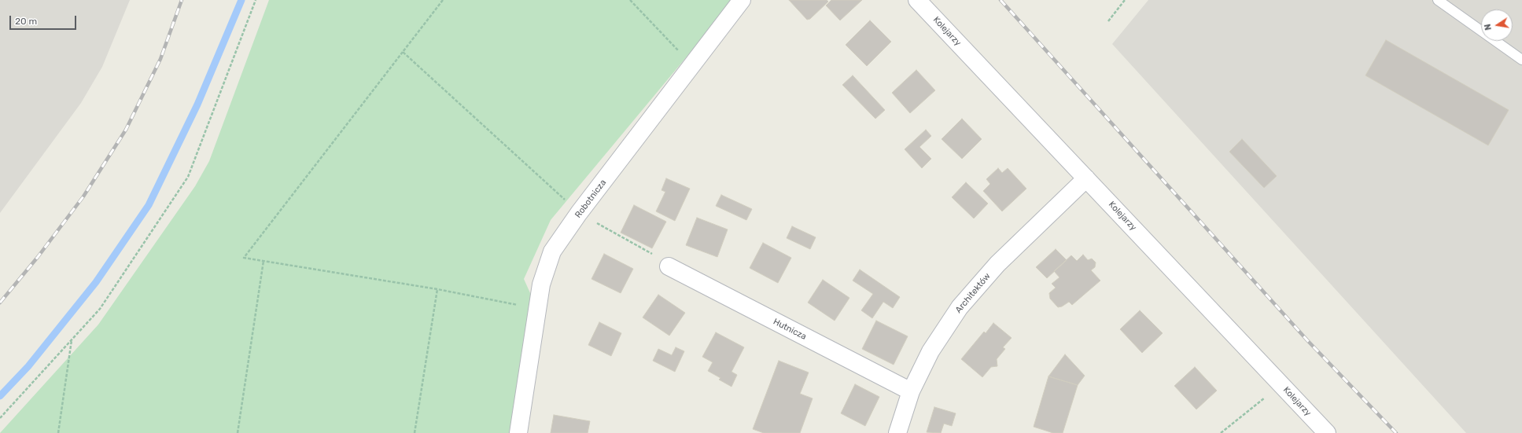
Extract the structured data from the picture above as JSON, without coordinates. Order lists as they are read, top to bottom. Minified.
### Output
{"streets":{"street":["Kolejarzy","Robotnicza","Architektów","Hutnicza"]},"crossings":[["Kolejarzy","Architektów"],["Architektów","Hutnicza"]],"scale_bar":"20 m","north":"left"}
